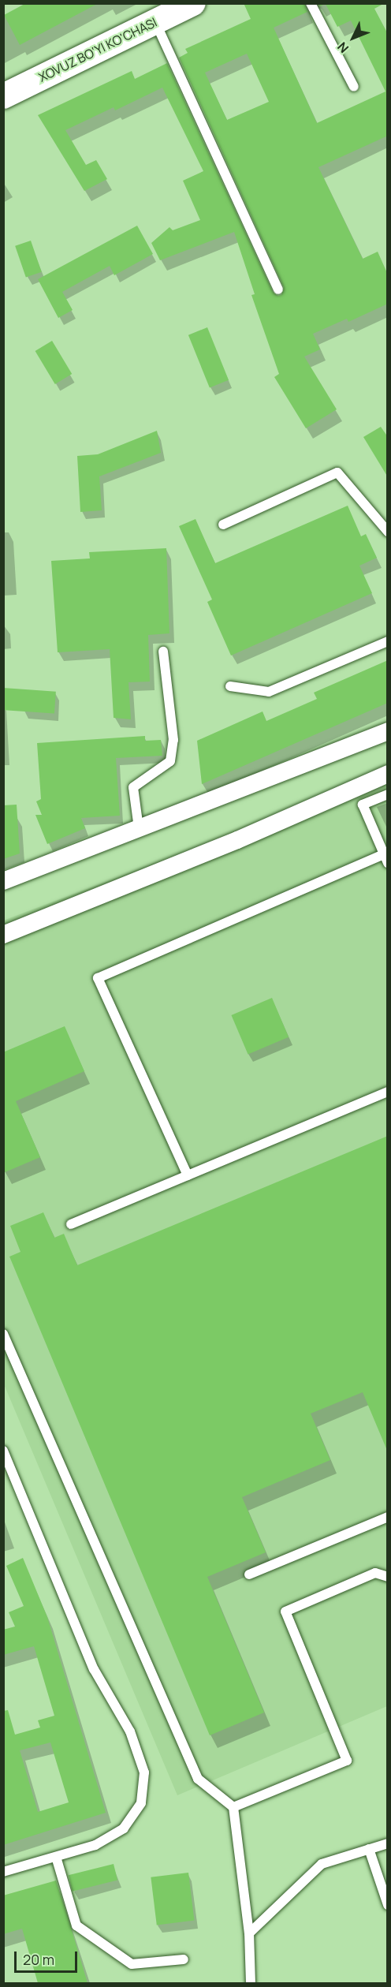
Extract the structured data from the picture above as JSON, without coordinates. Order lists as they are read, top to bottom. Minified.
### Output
{"streets":{"main road":["XOVUZ BO‘YI KO'CHASI"]},"scale_bar":"20 m","north":"bottom left"}
